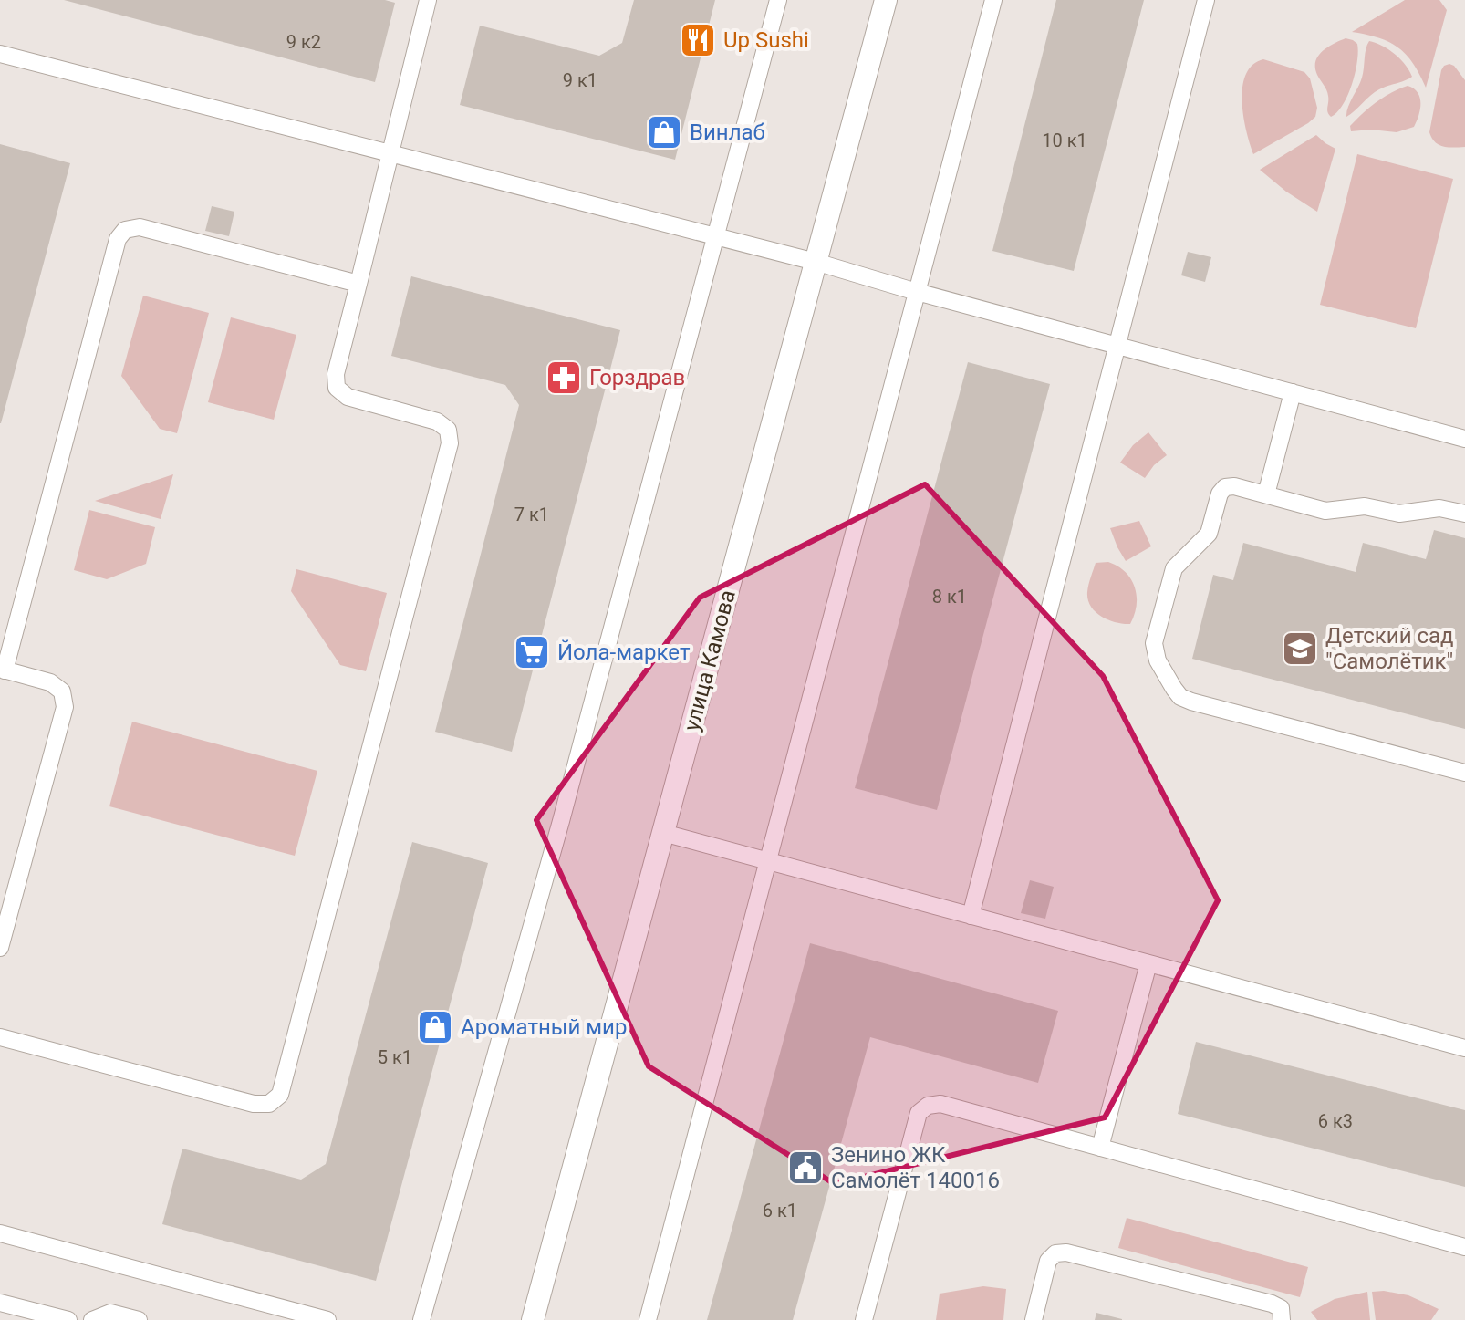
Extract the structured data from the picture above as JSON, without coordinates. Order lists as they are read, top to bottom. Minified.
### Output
{"streets":{"street":["улица Камова"]},"places":{"restaurant":["Up Sushi"],"shop":["Винлаб","Ароматный мир"],"pharmacy":["Горздрав"],"school or university":["Детский сад \"Самолётик\""],"supermarket":["Йола-маркет"],"public building":["Зенино ЖК Самолёт 140016"]},"house_numbers":["9 к2","9 к1","10 к1","7 к1","8 к1","5 к1","6 к3","6 к1"]}
